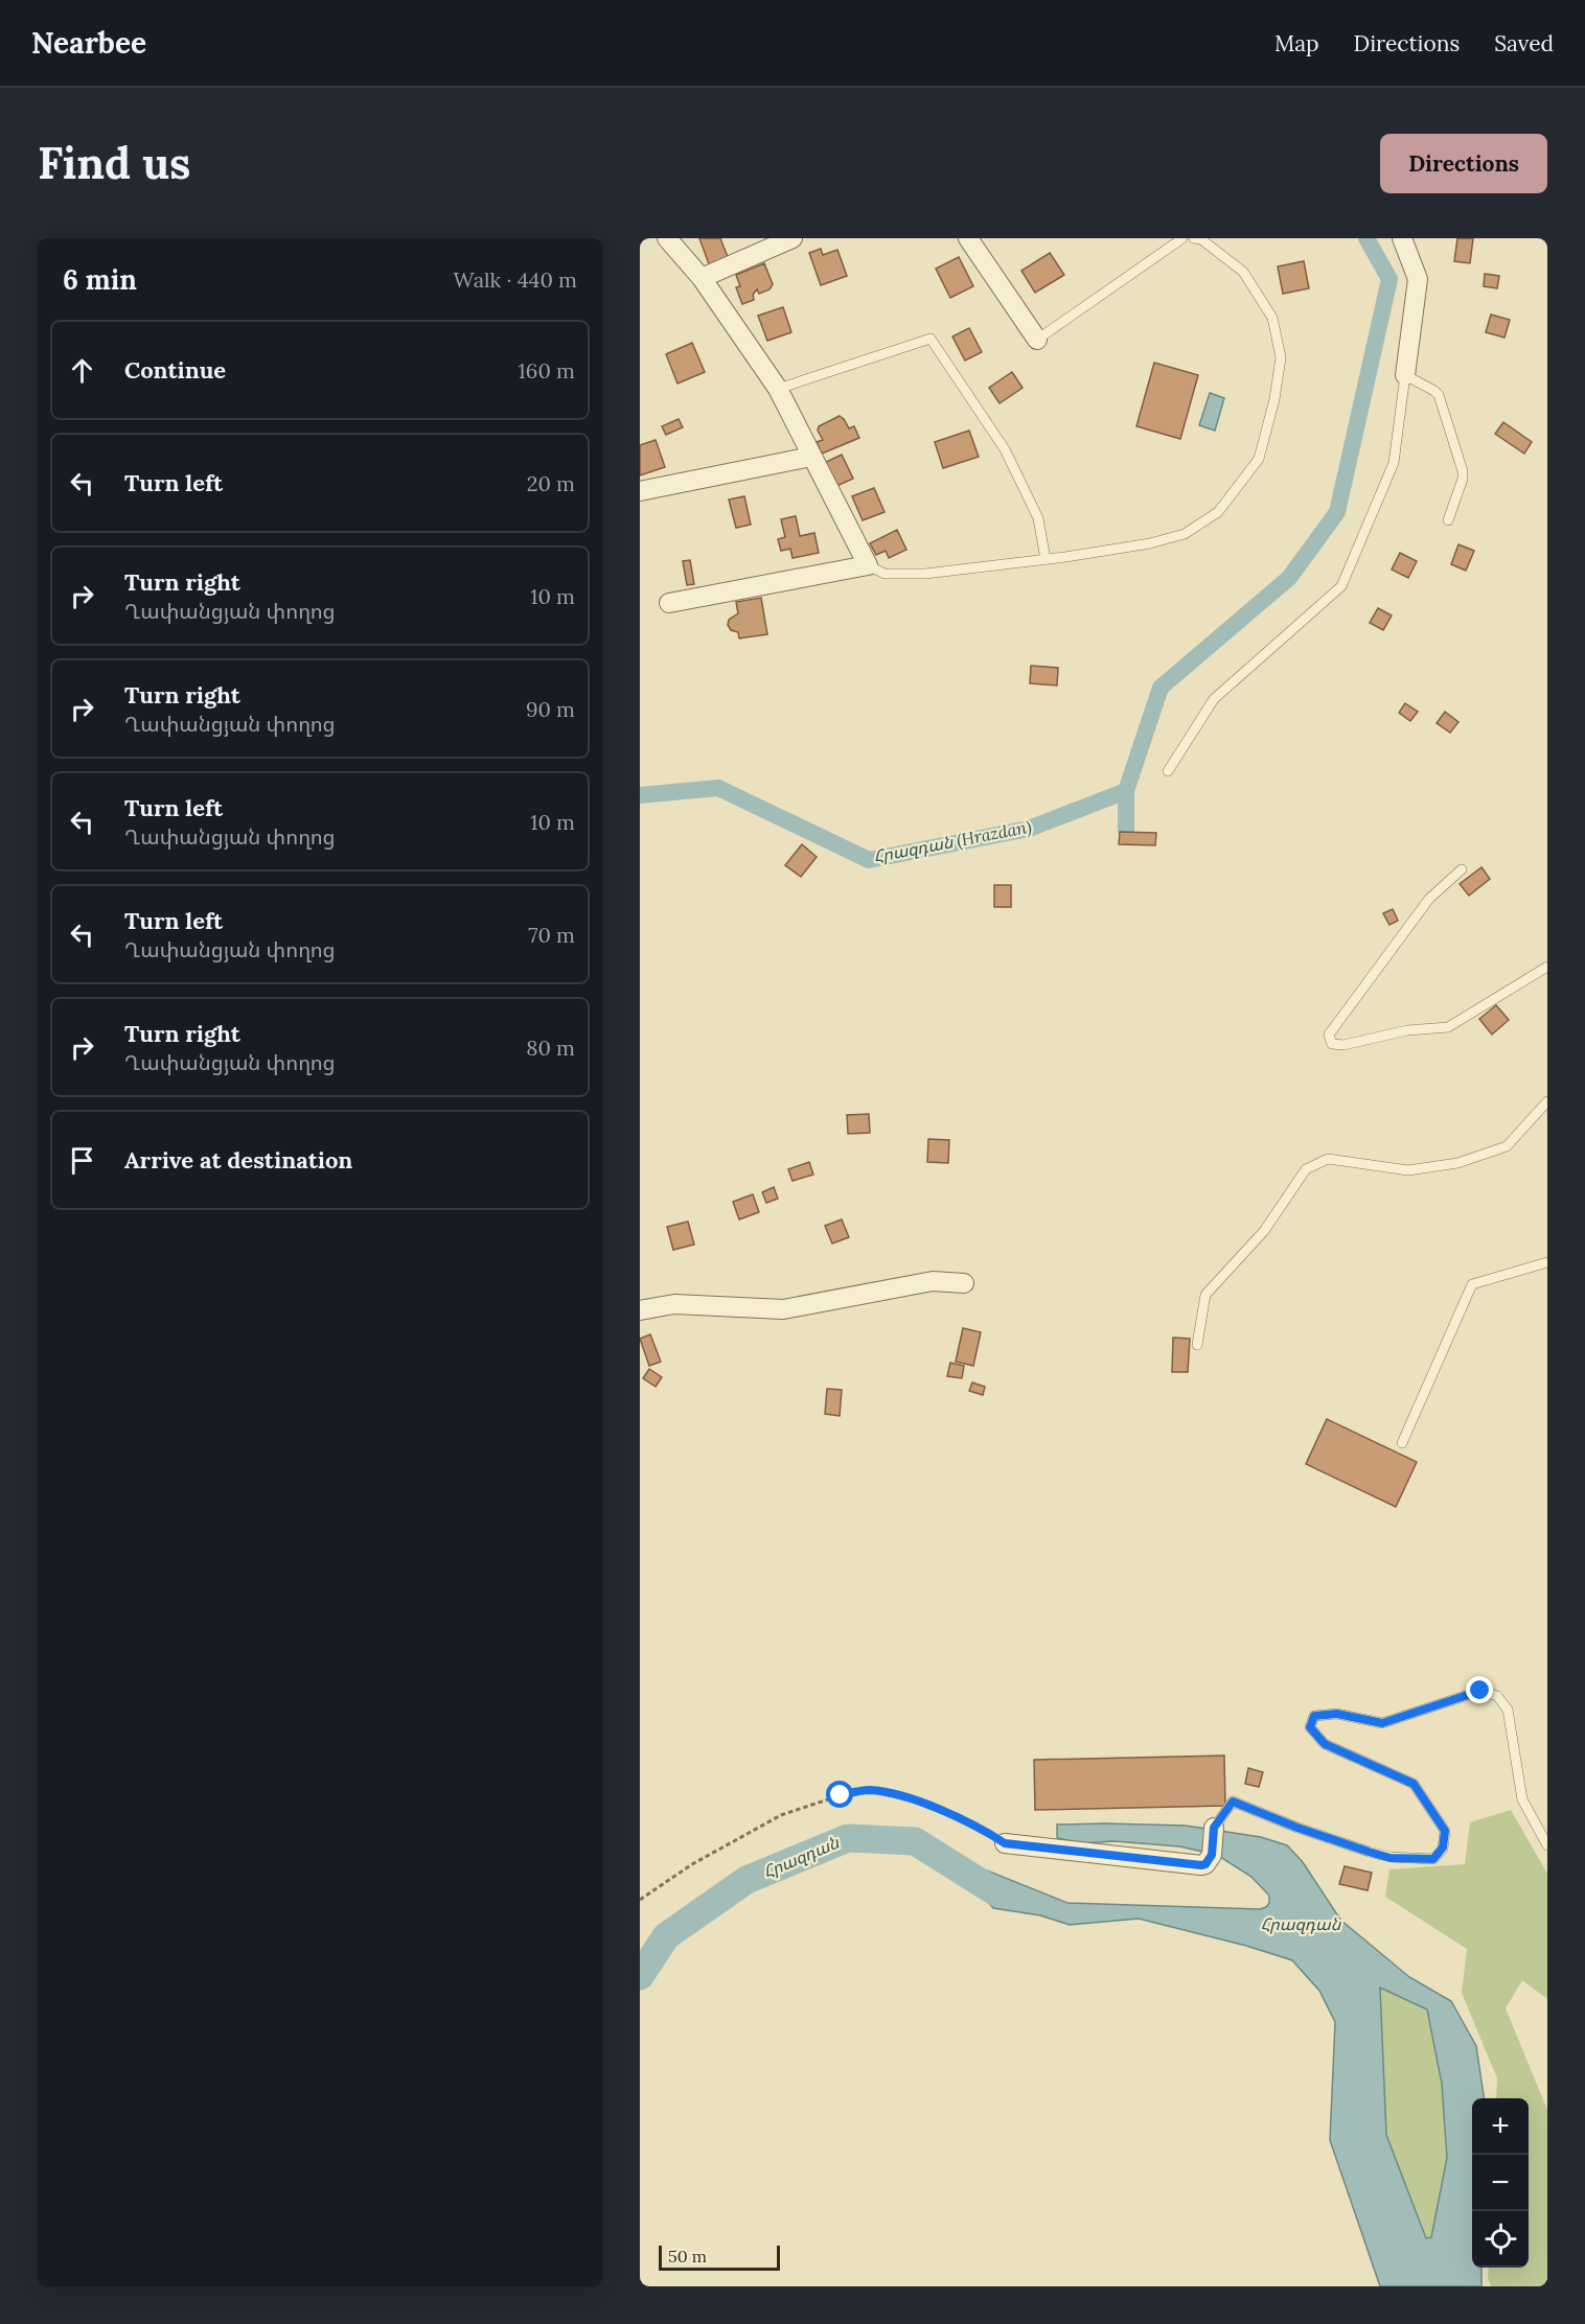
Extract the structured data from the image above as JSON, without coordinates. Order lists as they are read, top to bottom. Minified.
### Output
{"water":["Հրազդան (Hrazdan)","Հրազդան"],"scale_bar":"50 m","page":{"header":"Nearbee","nav":["Map","Directions","Saved"],"buttons":"Directions","title":"Find us","heading":["6 min","Walk · 440 m"],"list":[["Continue","160 m"],["Turn left","20 m"],["Turn right","Ղափանցյան փողոց","10 m"],["Turn right","Ղափանցյան փողոց","90 m"],["Turn left","Ղափանցյան փողոց","10 m"],["Turn left","Ղափանցյան փողոց","70 m"],["Turn right","Ղափանցյան փողոց","80 m"],"Arrive at destination"],"map_buttons":["+","−"],"scale":"50 m"}}
